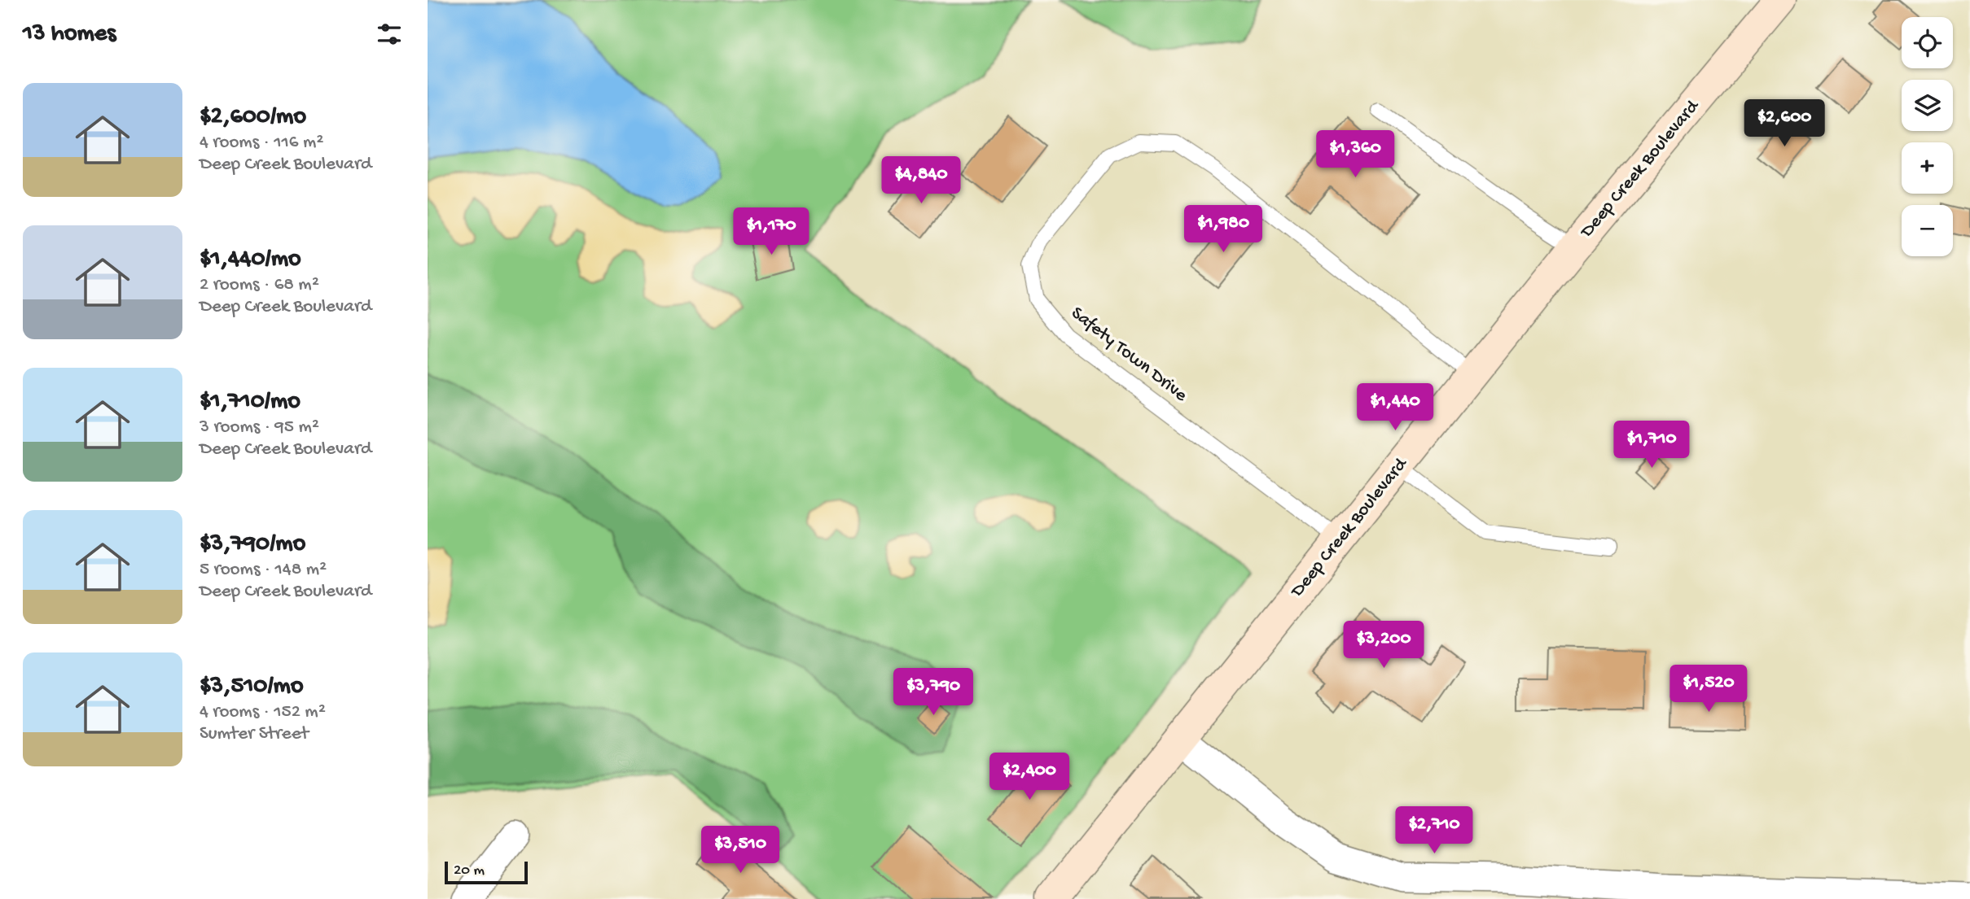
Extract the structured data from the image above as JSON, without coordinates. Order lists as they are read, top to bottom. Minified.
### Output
{"streets":{"street":["Deep Creek Boulevard"],"lane":["Safety Town Drive"]},"crossings":[["Deep Creek Boulevard","Safety Town Drive"]],"scale_bar":"20 m","page":{"heading":"13 homes","map_buttons":["+","−"],"list":[{"name":"$2,600/mo","note":"4 rooms · 116 m² · Deep Creek Boulevard"},{"name":"$1,440/mo","note":"2 rooms · 68 m² · Deep Creek Boulevard"},{"name":"$1,710/mo","note":"3 rooms · 95 m² · Deep Creek Boulevard"},{"name":"$3,790/mo","note":"5 rooms · 148 m² · Deep Creek Boulevard"},{"name":"$3,510/mo","note":"4 rooms · 152 m² · Sumter Street"}],"price":["$2,600","$1,360","$4,840","$1,980","$1,170","$1,440","$1,710","$3,200","$1,520","$3,790","$2,400","$2,710","$3,510"],"scale":"20 m"}}
